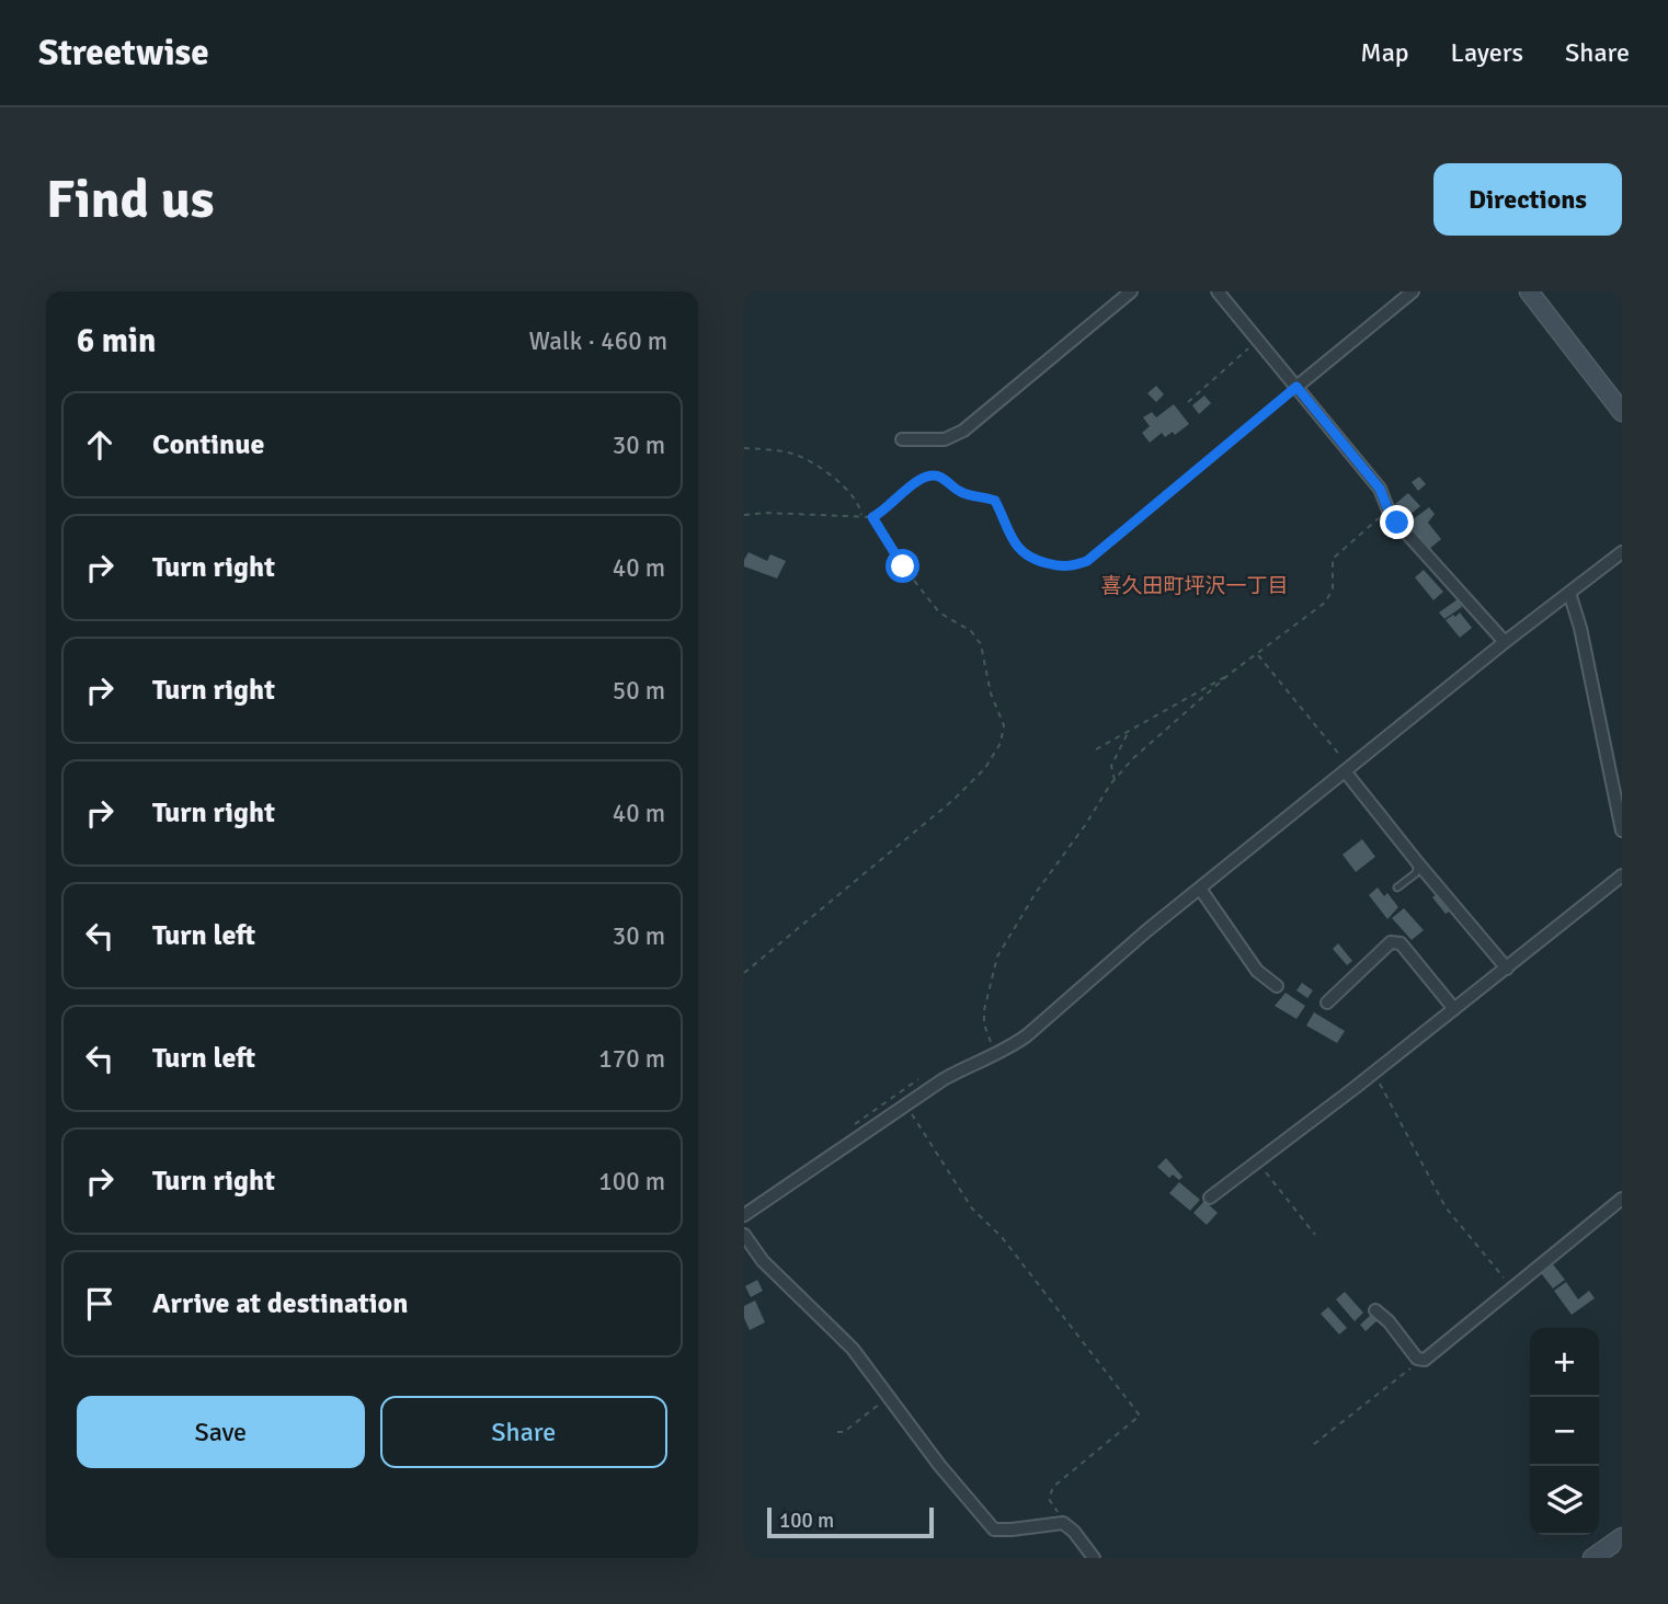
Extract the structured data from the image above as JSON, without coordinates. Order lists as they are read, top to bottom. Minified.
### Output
{"districts":["喜久田町坪沢一丁目"],"scale_bar":"100 m","page":{"header":"Streetwise","nav":["Map","Layers","Share"],"buttons":["Directions",["Save","Share"]],"title":"Find us","heading":["6 min","Walk · 460 m"],"list":[["Continue","30 m"],["Turn right","40 m"],["Turn right","50 m"],["Turn right","40 m"],["Turn left","30 m"],["Turn left","170 m"],["Turn right","100 m"],"Arrive at destination"],"map_buttons":["+","−"],"scale":"100 m"}}
